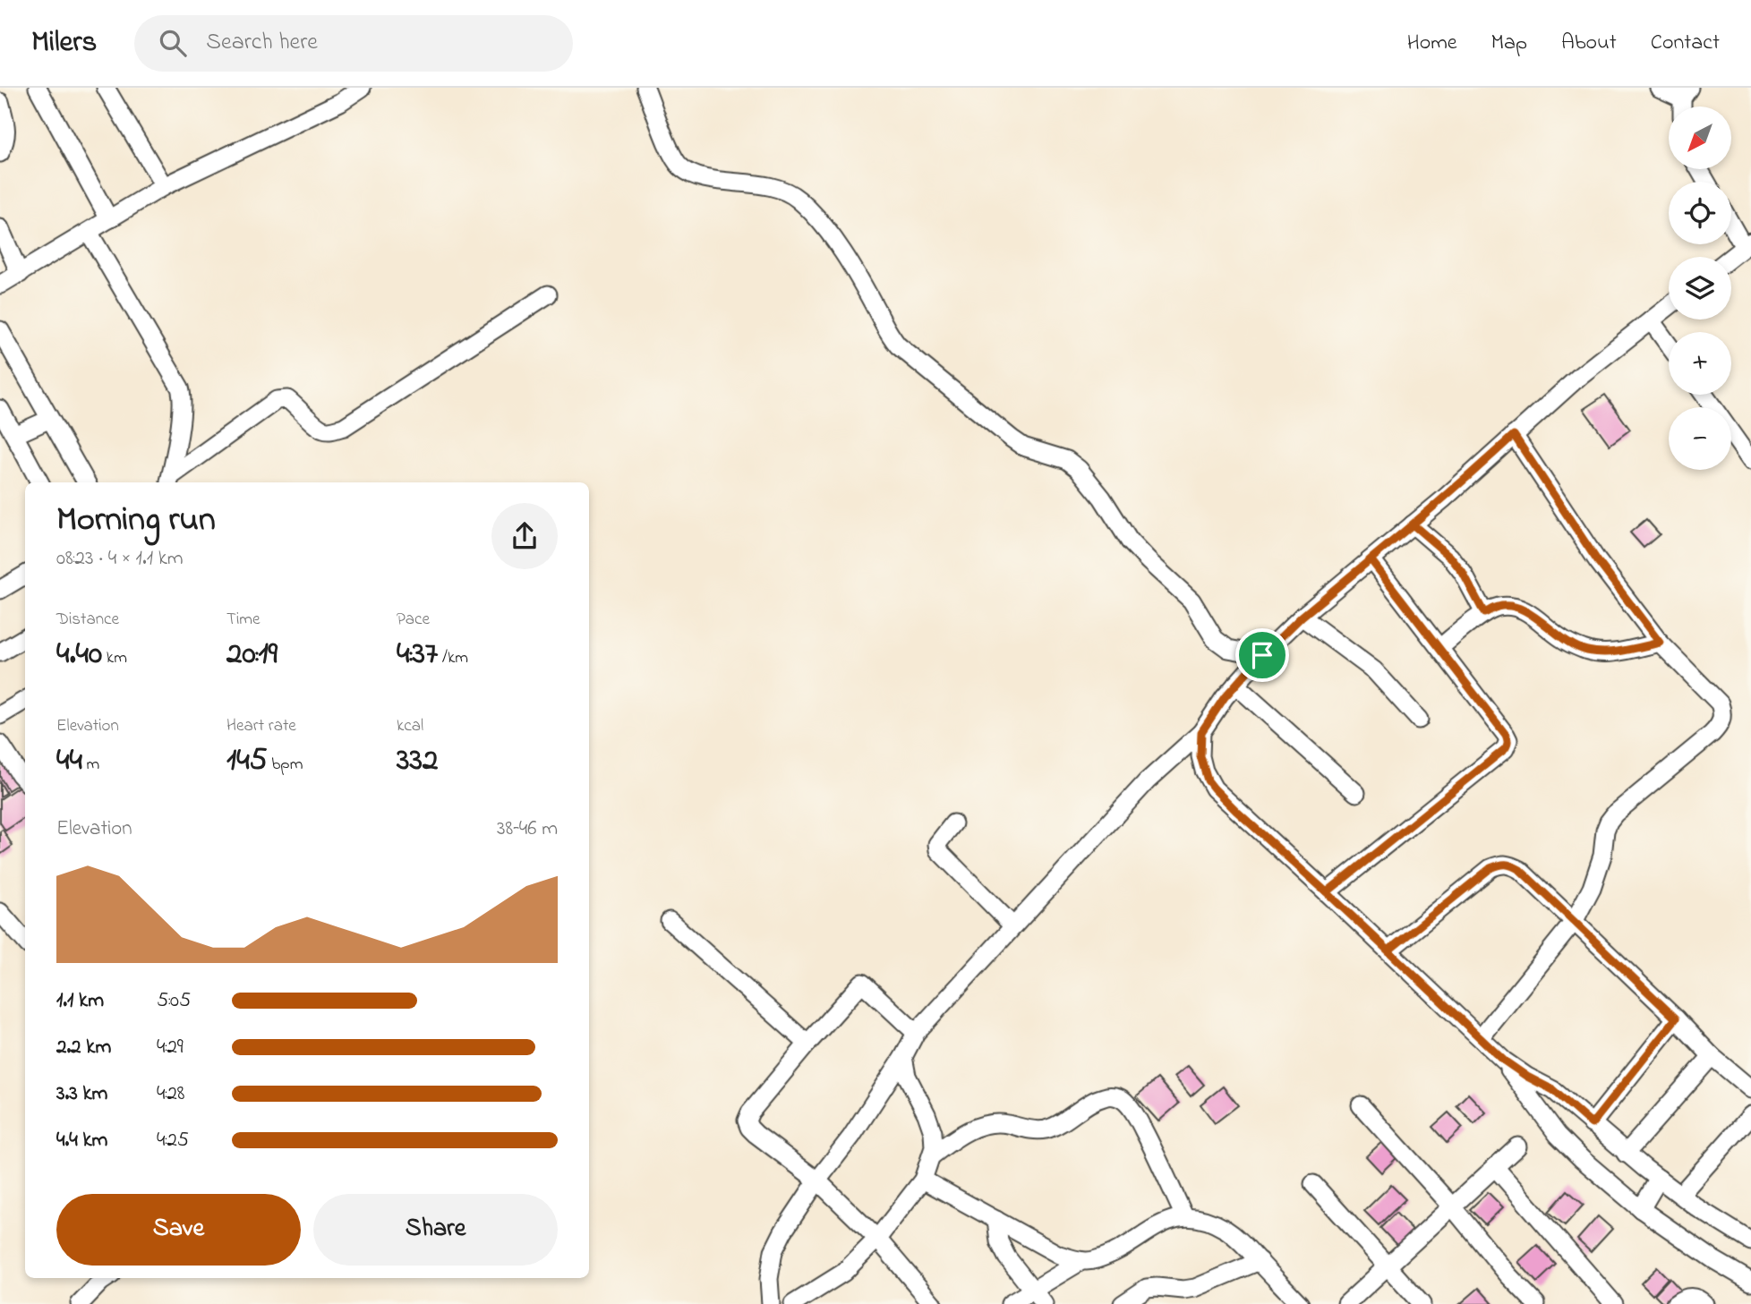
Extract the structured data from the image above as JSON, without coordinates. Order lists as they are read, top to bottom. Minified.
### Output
{"north":"bottom left","page":{"header":"Milers","search":"Search here","nav":["Home","Map","About","Contact"],"map_buttons":["+","−"],"heading":["Morning run","08:23 · 4 × 1.1 km"],"stats":[["Distance","4.40 km"],["Time","20:19"],["Pace","4:37 /km"],["Elevation","44 m"],["Heart rate","145 bpm"],["kcal","332"]],"chart":["Elevation","38–46 m"],"list":[{"name":"1.1 km","note":"5:05"},{"name":"2.2 km","note":"4:29"},{"name":"3.3 km","note":"4:28"},{"name":"4.4 km","note":"4:25"}],"buttons":["Save","Share"]}}
